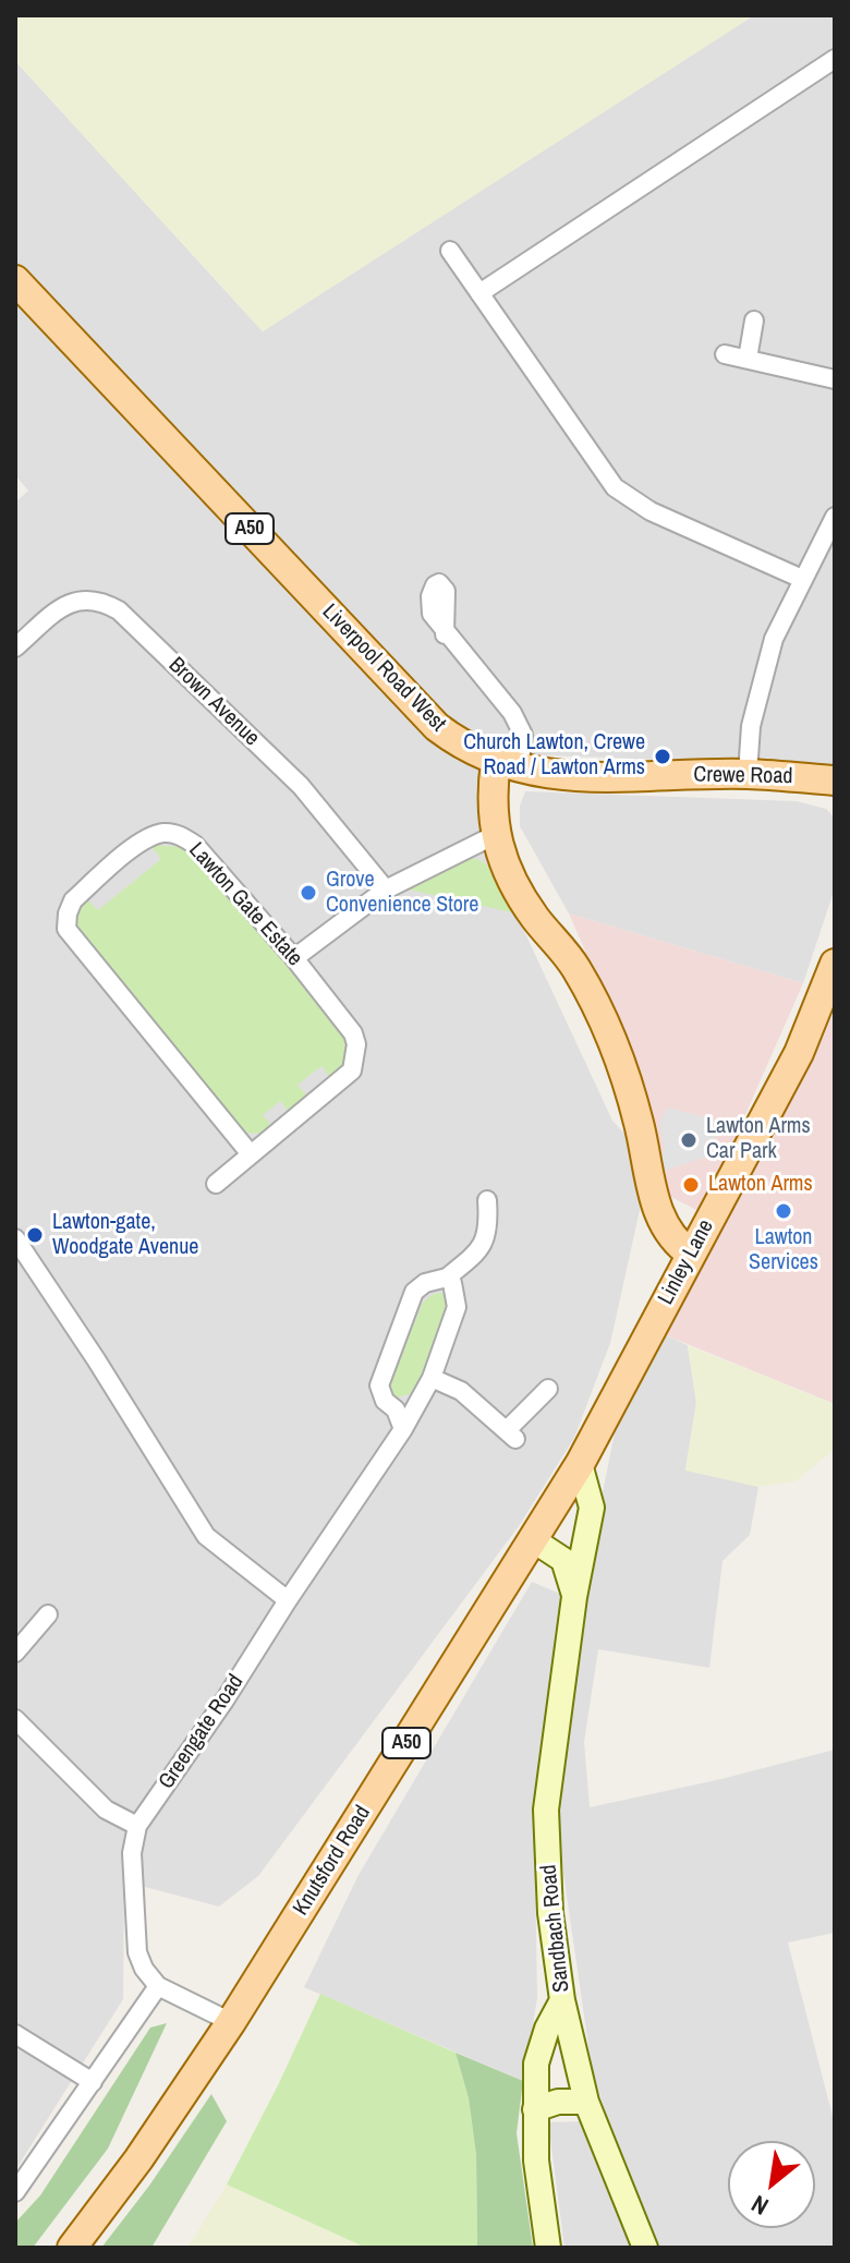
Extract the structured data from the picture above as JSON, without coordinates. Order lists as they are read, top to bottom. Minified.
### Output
{"streets":{"main road":["A50","Liverpool Road West","Crewe Road","Linley Lane","Knutsford Road"],"street":["Brown Avenue","Lawton Gate Estate","Greengate Road","Sandbach Road"]},"crossings":[["Liverpool Road West","Crewe Road"],["Linley Lane","Knutsford Road"],["Linley Lane","Sandbach Road"],["Knutsford Road","Sandbach Road"]],"places":["Church Lawton, Crewe Road / Lawton Arms","Grove Convenience Store","Lawton Arms Car Park","Lawton Arms","Lawton Services","Lawton-gate, Woodgate Avenue"],"north":"bottom left"}
